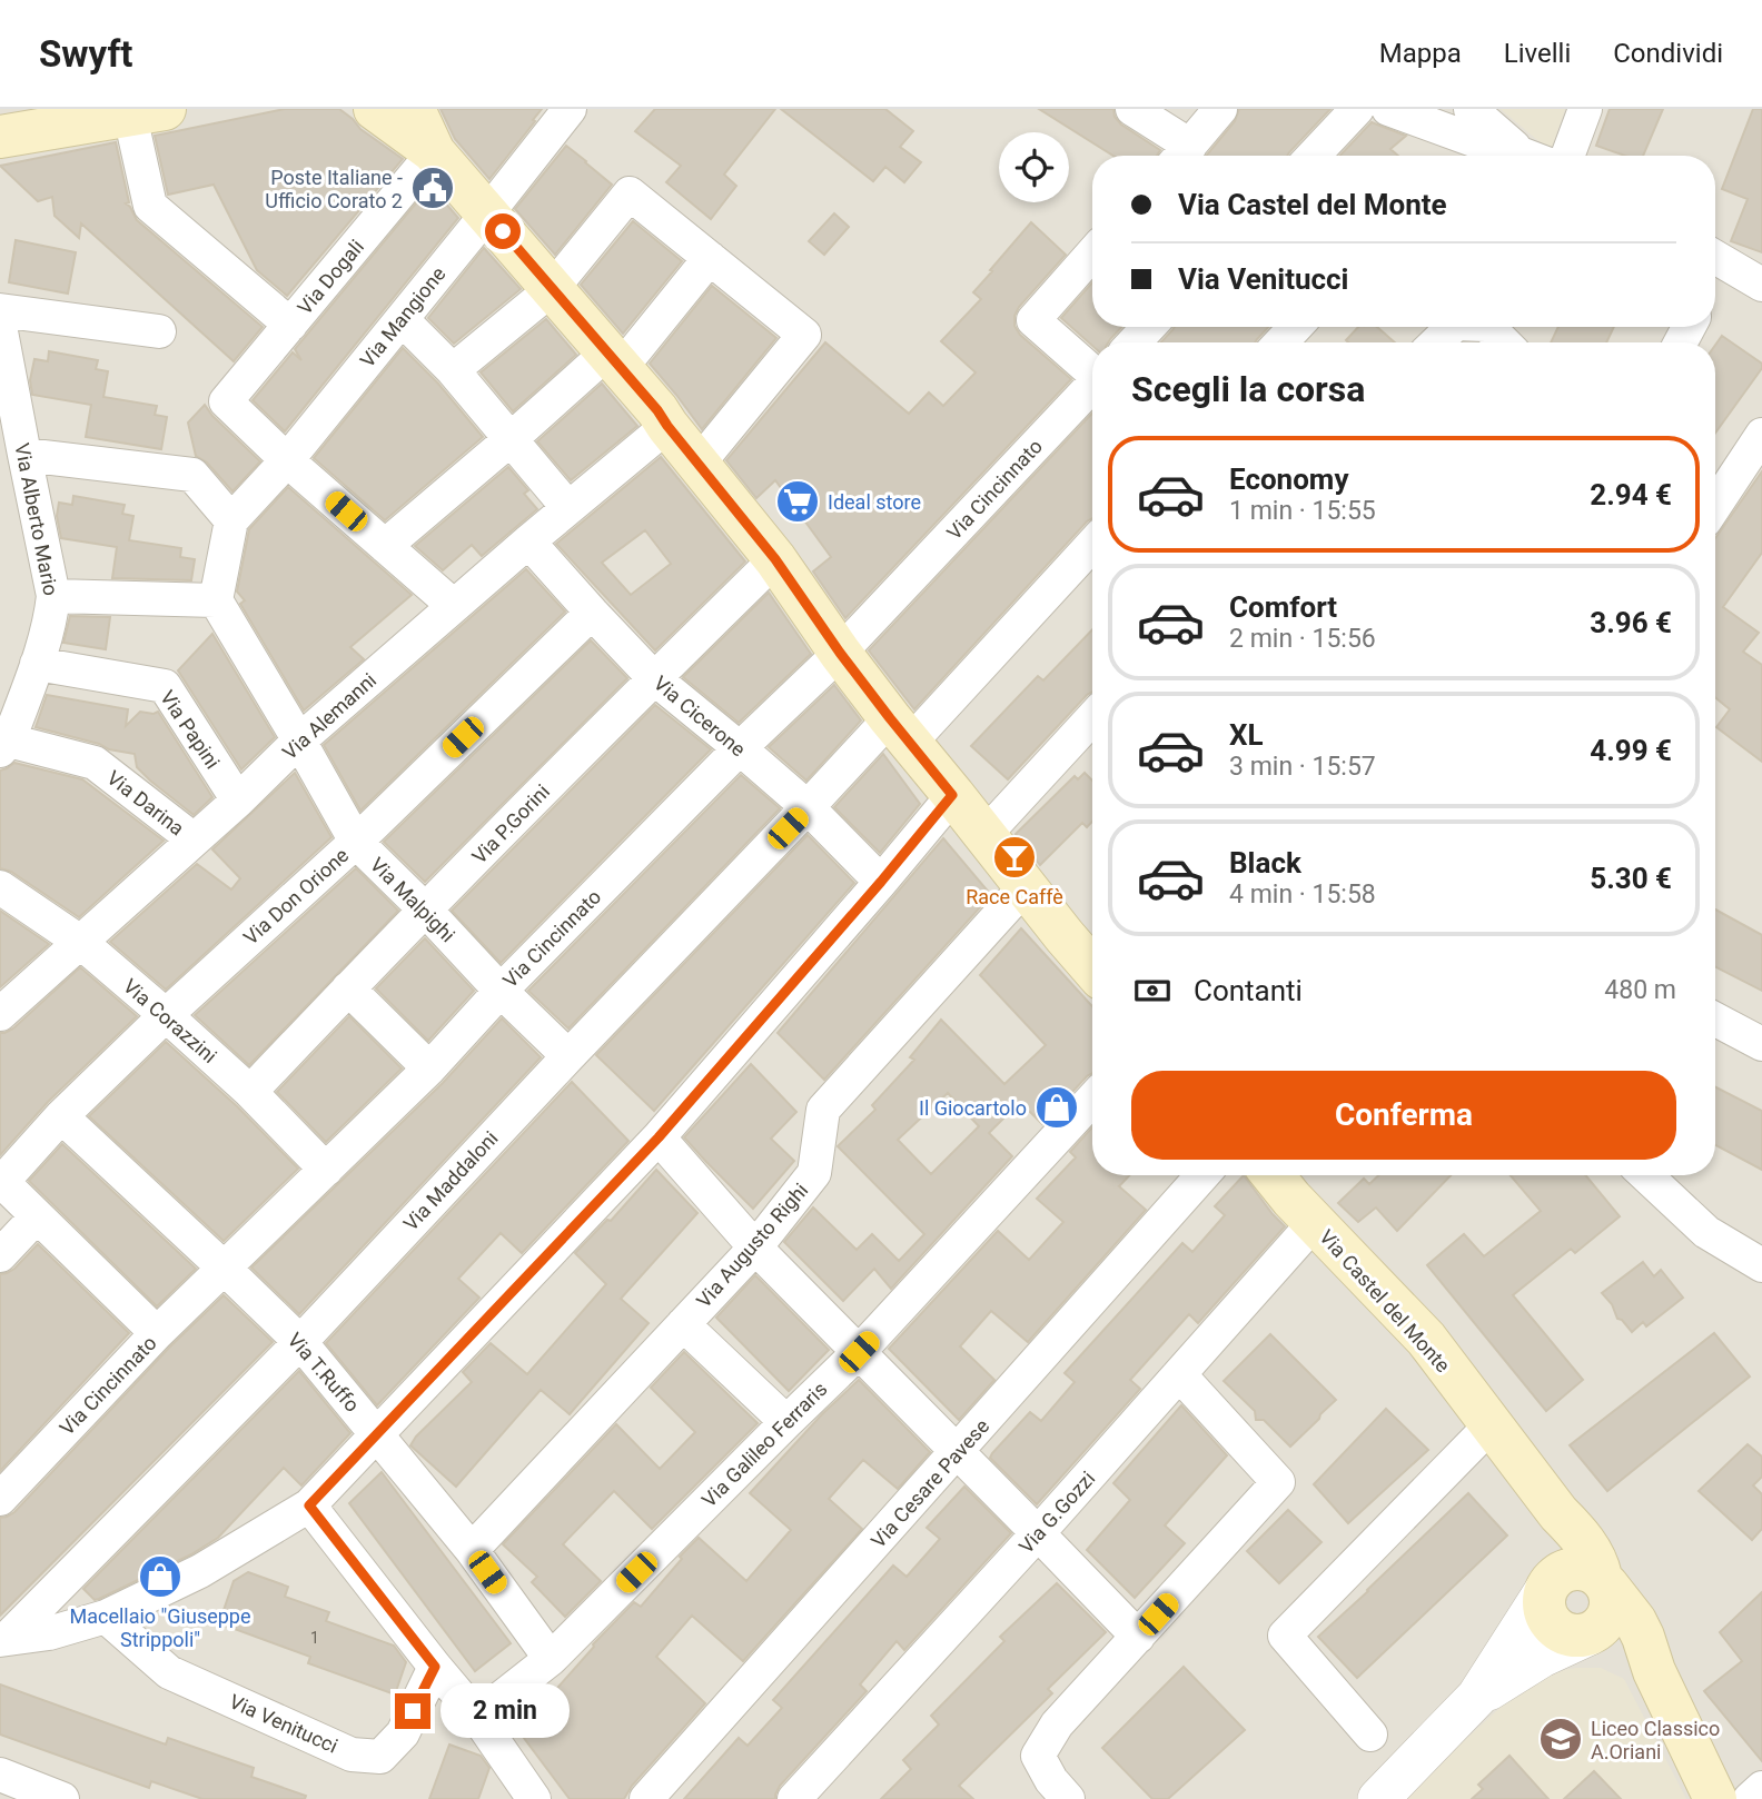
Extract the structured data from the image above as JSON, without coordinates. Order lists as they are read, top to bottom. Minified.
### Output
{"streets":{"main road":["Via Castel del Monte"],"street":["Via Dogali","Via Mangione","Via Cincinnato","Via Alberto Mario","Via Alemanni","Via Cicerone","Via Papini","Via Darina","Via P.Gorini","Via Don Orione","Via Malpighi","Via Corazzini","Via Maddaloni","Via Augusto Righi","Via T.Ruffo","Via Galileo Ferraris","Via Cesare Pavese","Via G.Gozzi","Via Venitucci"]},"crossings":[["Via Dogali","Via Mangione"],["Via Cincinnato","Via Cicerone"],["Via Cincinnato","Via Malpighi"],["Via Cincinnato","Via Corazzini"],["Via Cincinnato","Via T.Ruffo"],["Via Alberto Mario","Via Papini"],["Via Alberto Mario","Via Darina"],["Via Alemanni","Via Cicerone"],["Via Alemanni","Via Papini"],["Via Alemanni","Via Darina"],["Via Alemanni","Via Malpighi"],["Via Alemanni","Via Corazzini"],["Via Cicerone","Via P.Gorini"],["Via Cicerone","Via Don Orione"],["Via Cicerone","Via Maddaloni"],["Via P.Gorini","Via Malpighi"],["Via P.Gorini","Via Corazzini"],["Via Don Orione","Via Malpighi"],["Via Don Orione","Via Corazzini"],["Via Don Orione","Via T.Ruffo"],["Via Malpighi","Via Maddaloni"],["Via Maddaloni","Via T.Ruffo"],["Via Augusto Righi","Via T.Ruffo"],["Via Castel del Monte","Via G.Gozzi"],["Via T.Ruffo","Via Galileo Ferraris"]],"places":{"public building":["Poste Italiane - Ufficio Corato 2"],"supermarket":["Ideal store"],"bar":["Race Caffè"],"shop":["Il Giocartolo","Macellaio \"Giuseppe Strippoli\""],"school or university":["Liceo Classico A.Oriani"]},"house_numbers":["1"],"page":{"header":"Swyft","nav":["Mappa","Livelli","Condividi"],"banner":["Via Castel del Monte","Via Venitucci"],"heading":"Scegli la corsa","list":[{"name":"Economy","note":"1 min · 15:55","value":"2.94 €"},{"name":"Comfort","note":"2 min · 15:56","value":"3.96 €"},{"name":"XL","note":"3 min · 15:57","value":"4.99 €"},{"name":"Black","note":"4 min · 15:58","value":"5.30 €"}],"pay":["Contanti","480 m"],"buttons":"Conferma","bubble":"2 min"}}
